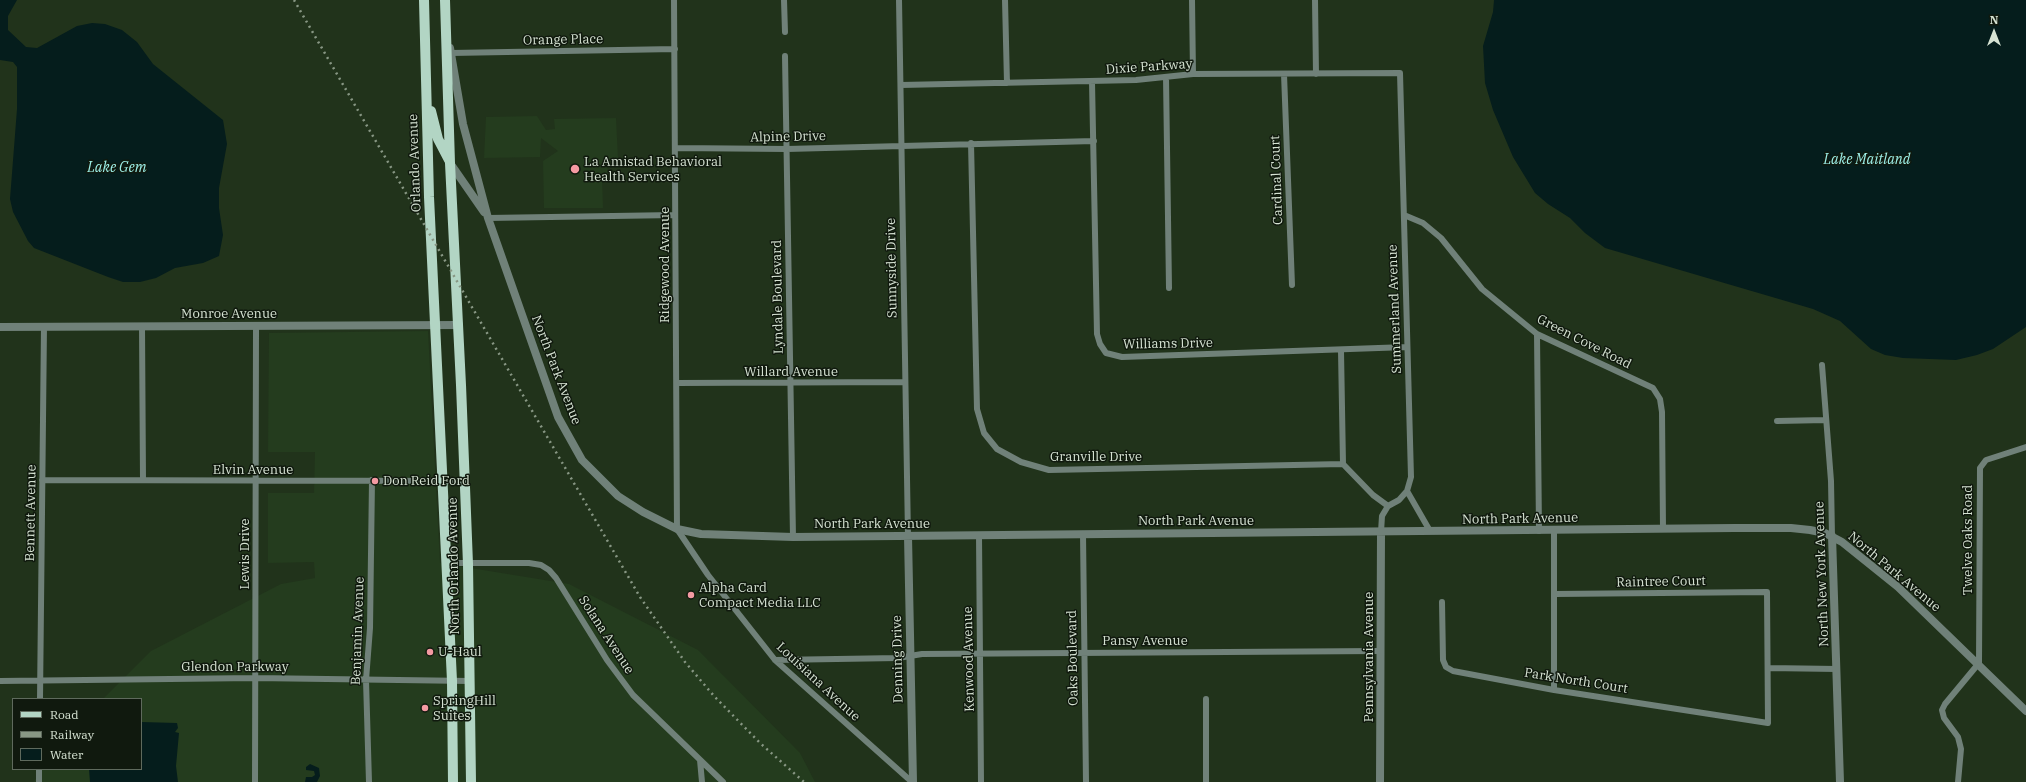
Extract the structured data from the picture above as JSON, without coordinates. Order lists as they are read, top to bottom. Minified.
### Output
{"streets":{"main road":["Orlando Avenue","North Orlando Avenue"],"street":["Orange Place","Dixie Parkway","Alpine Drive","Cardinal Court","Ridgewood Avenue","Sunnyside Drive","Lyndale Boulevard","Summerland Avenue","Monroe Avenue","Green Cove Road","Williams Drive","North Park Avenue","Willard Avenue","Granville Drive","Elvin Avenue","Bennett Avenue","Twelve Oaks Road","Lewis Drive","North New York Avenue","Raintree Court","Benjamin Avenue","Solana Avenue","Pansy Avenue","Pennsylvania Avenue","Oaks Boulevard","Denning Drive","Kenwood Avenue","Glendon Parkway","Park North Court","Louisiana Avenue"]},"crossings":[["Orange Place","Ridgewood Avenue"],["Orange Place","North Park Avenue"],["Dixie Parkway","Cardinal Court"],["Dixie Parkway","Sunnyside Drive"],["Dixie Parkway","Summerland Avenue"],["Dixie Parkway","Williams Drive"],["Alpine Drive","Ridgewood Avenue"],["Alpine Drive","Sunnyside Drive"],["Alpine Drive","Lyndale Boulevard"],["Alpine Drive","Williams Drive"],["Alpine Drive","Granville Drive"],["Orlando Avenue","Monroe Avenue"],["Orlando Avenue","North Orlando Avenue"],["Ridgewood Avenue","North Park Avenue"],["Ridgewood Avenue","Willard Avenue"],["Ridgewood Avenue","Louisiana Avenue"],["Sunnyside Drive","North Park Avenue"],["Sunnyside Drive","Willard Avenue"],["Sunnyside Drive","Denning Drive"],["Lyndale Boulevard","North Park Avenue"],["Lyndale Boulevard","Willard Avenue"],["Summerland Avenue","Green Cove Road"],["Summerland Avenue","Williams Drive"],["Monroe Avenue","Bennett Avenue"],["Monroe Avenue","Lewis Drive"],["Monroe Avenue","North Orlando Avenue"],["Green Cove Road","North Park Avenue"],["North Park Avenue","Twelve Oaks Road"],["North Park Avenue","North New York Avenue"],["North Park Avenue","Pennsylvania Avenue"],["North Park Avenue","Oaks Boulevard"],["North Park Avenue","Denning Drive"],["North Park Avenue","Kenwood Avenue"],["North Park Avenue","Louisiana Avenue"],["Elvin Avenue","Bennett Avenue"],["Elvin Avenue","Lewis Drive"],["Elvin Avenue","North Orlando Avenue"],["Elvin Avenue","Benjamin Avenue"],["Bennett Avenue","Glendon Parkway"],["Lewis Drive","Glendon Parkway"],["North Orlando Avenue","Solana Avenue"],["North Orlando Avenue","Glendon Parkway"],["Raintree Court","Park North Court"],["Benjamin Avenue","Glendon Parkway"],["Pansy Avenue","Pennsylvania Avenue"],["Pansy Avenue","Oaks Boulevard"],["Pansy Avenue","Denning Drive"],["Pansy Avenue","Kenwood Avenue"],["Pansy Avenue","Louisiana Avenue"],["Denning Drive","Louisiana Avenue"]],"water":["Lake Maitland","Lake Gem"],"places":["La Amistad Behavioral Health Services","Don Reid Ford","Alpha Card Compact Media LLC","U-Haul","SpringHill Suites"],"legend":["Road","Railway","Water"],"north":"top"}
